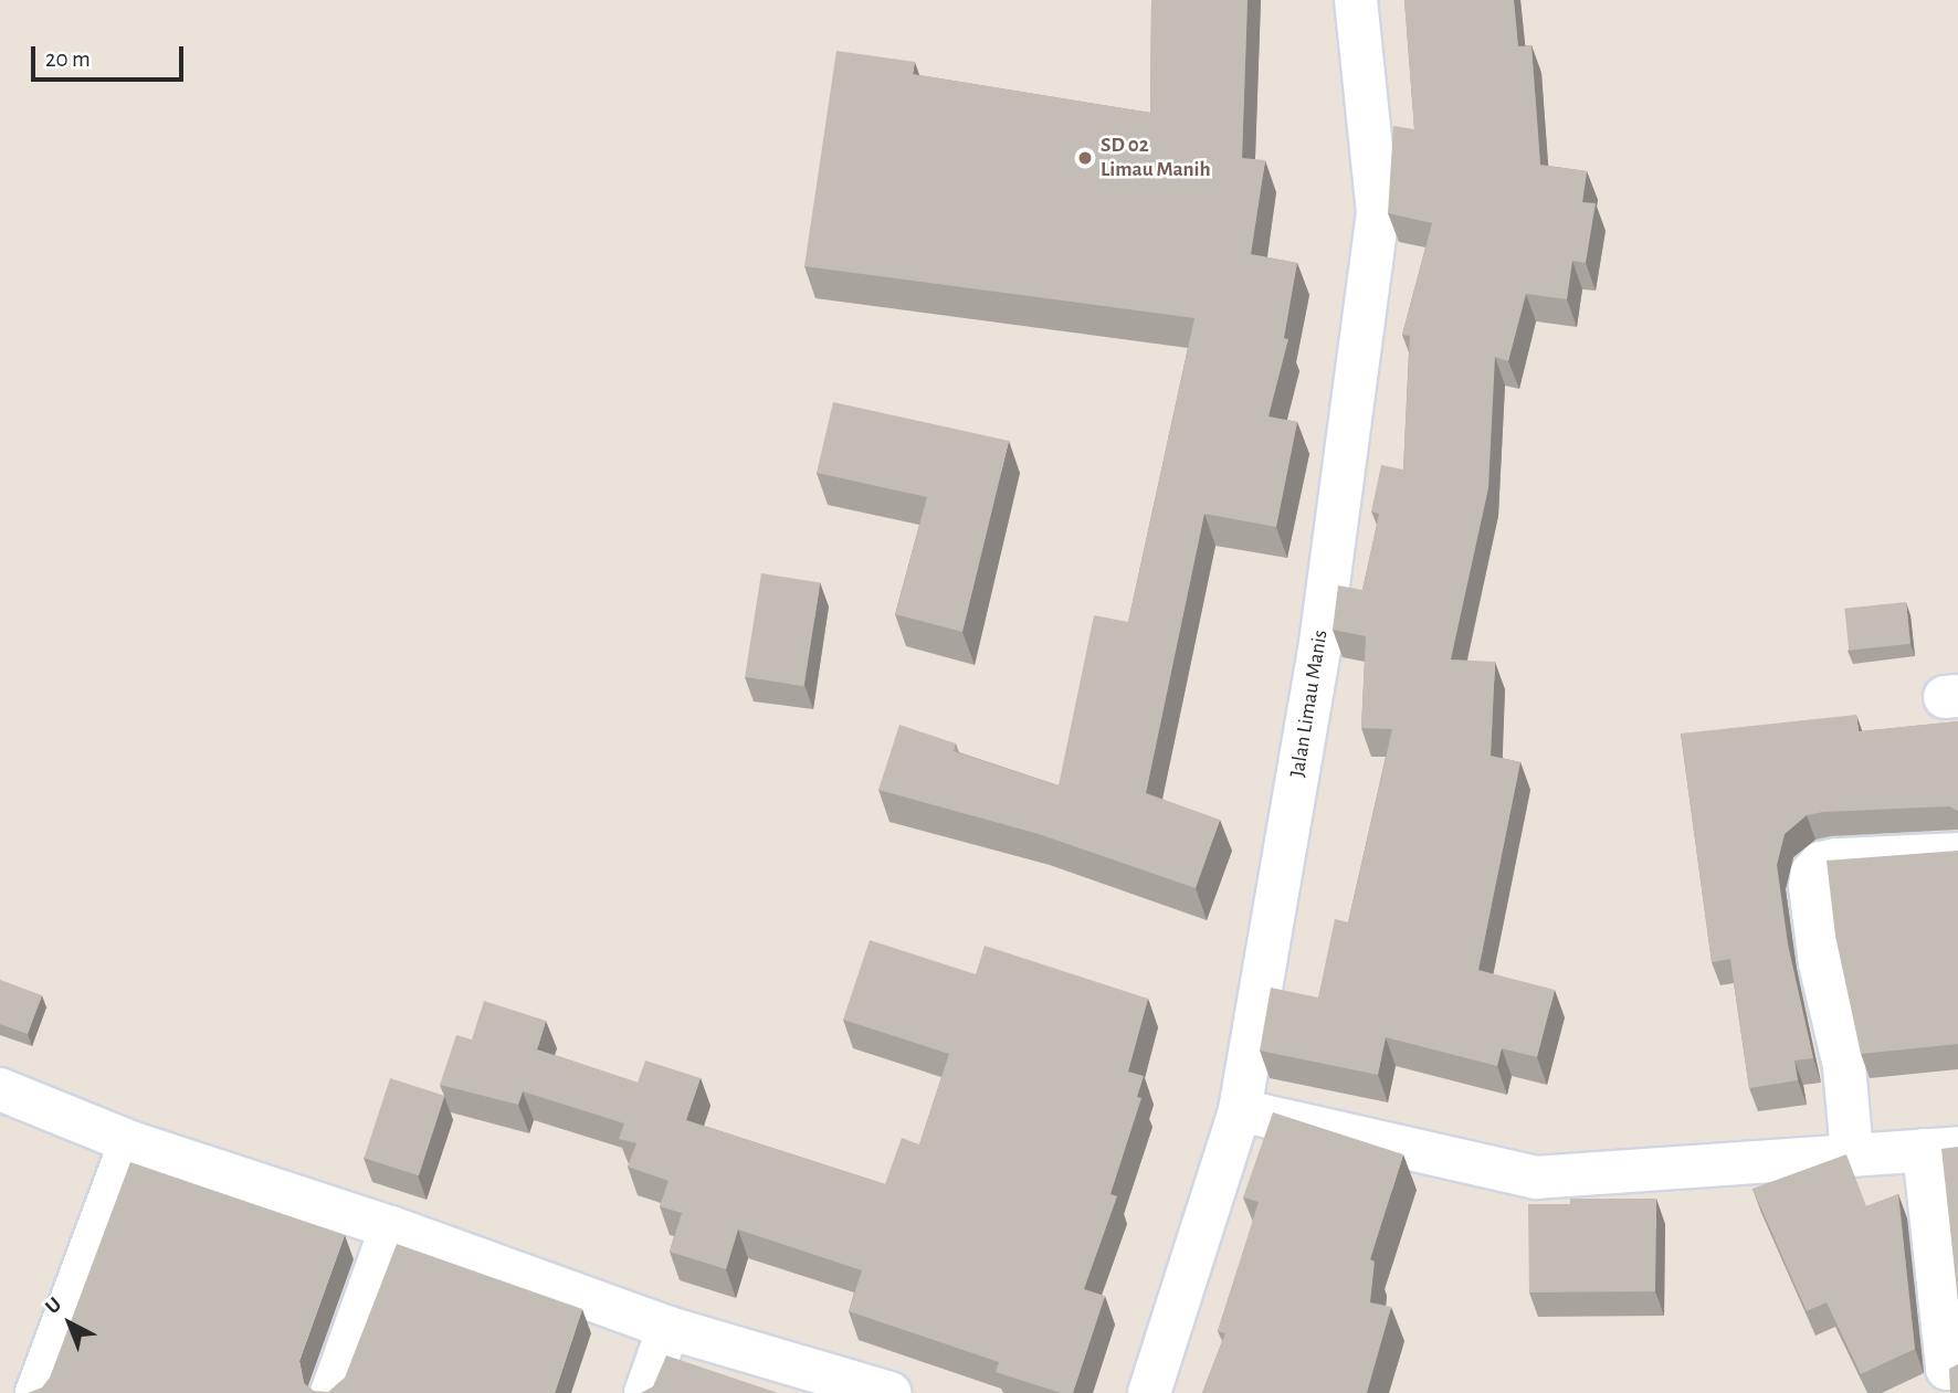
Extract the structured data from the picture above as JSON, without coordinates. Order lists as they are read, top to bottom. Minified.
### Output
{"streets":{"street":["Jalan Limau Manis"]},"places":["SD 02 Limau Manih"],"scale_bar":"20 m","north":"top left"}
